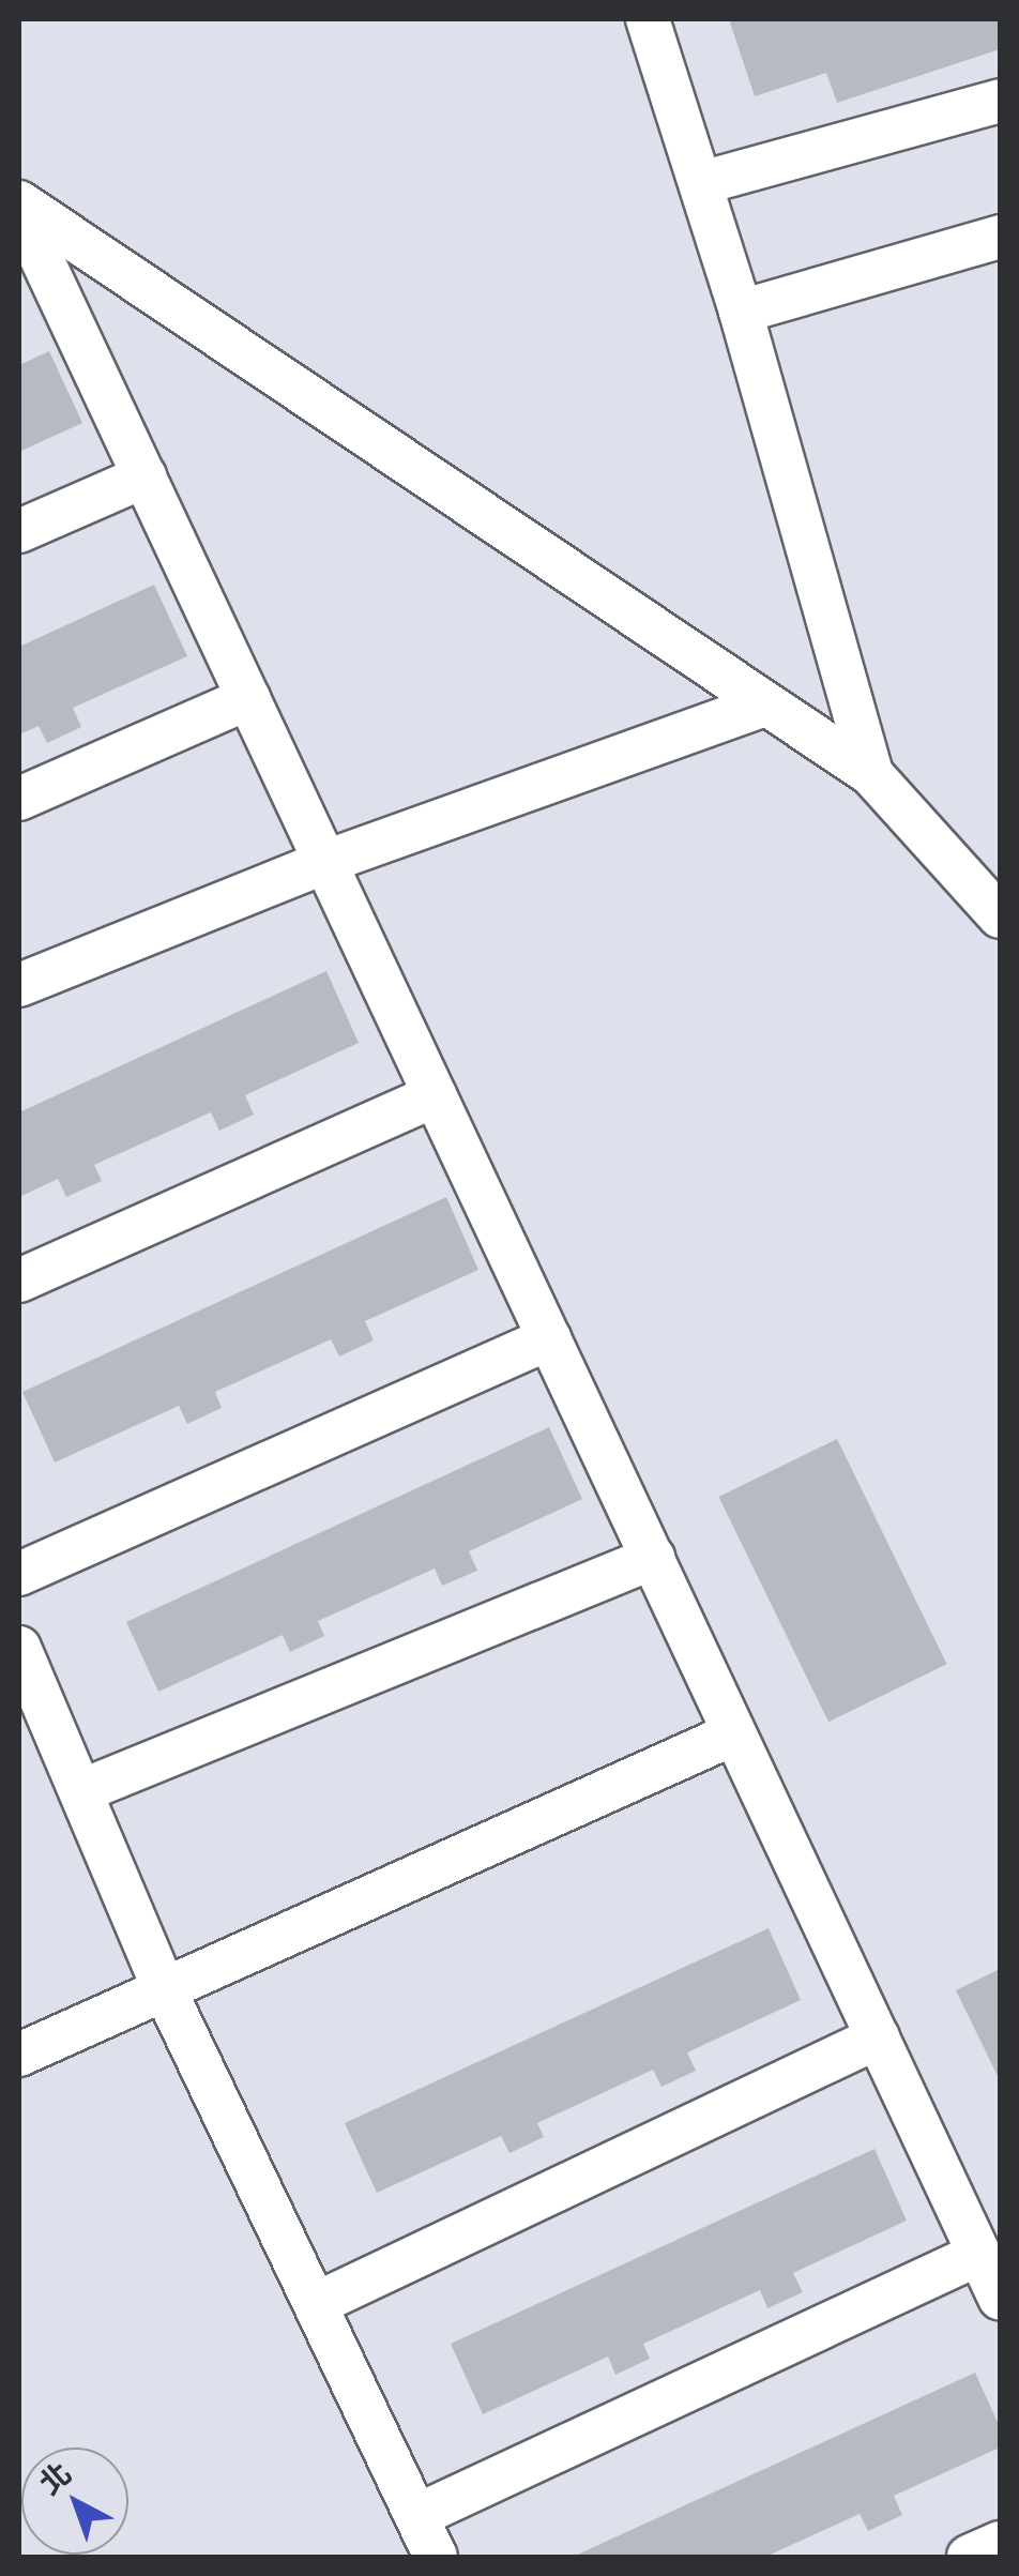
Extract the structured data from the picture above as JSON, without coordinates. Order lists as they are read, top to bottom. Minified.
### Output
{"north":"top left"}
